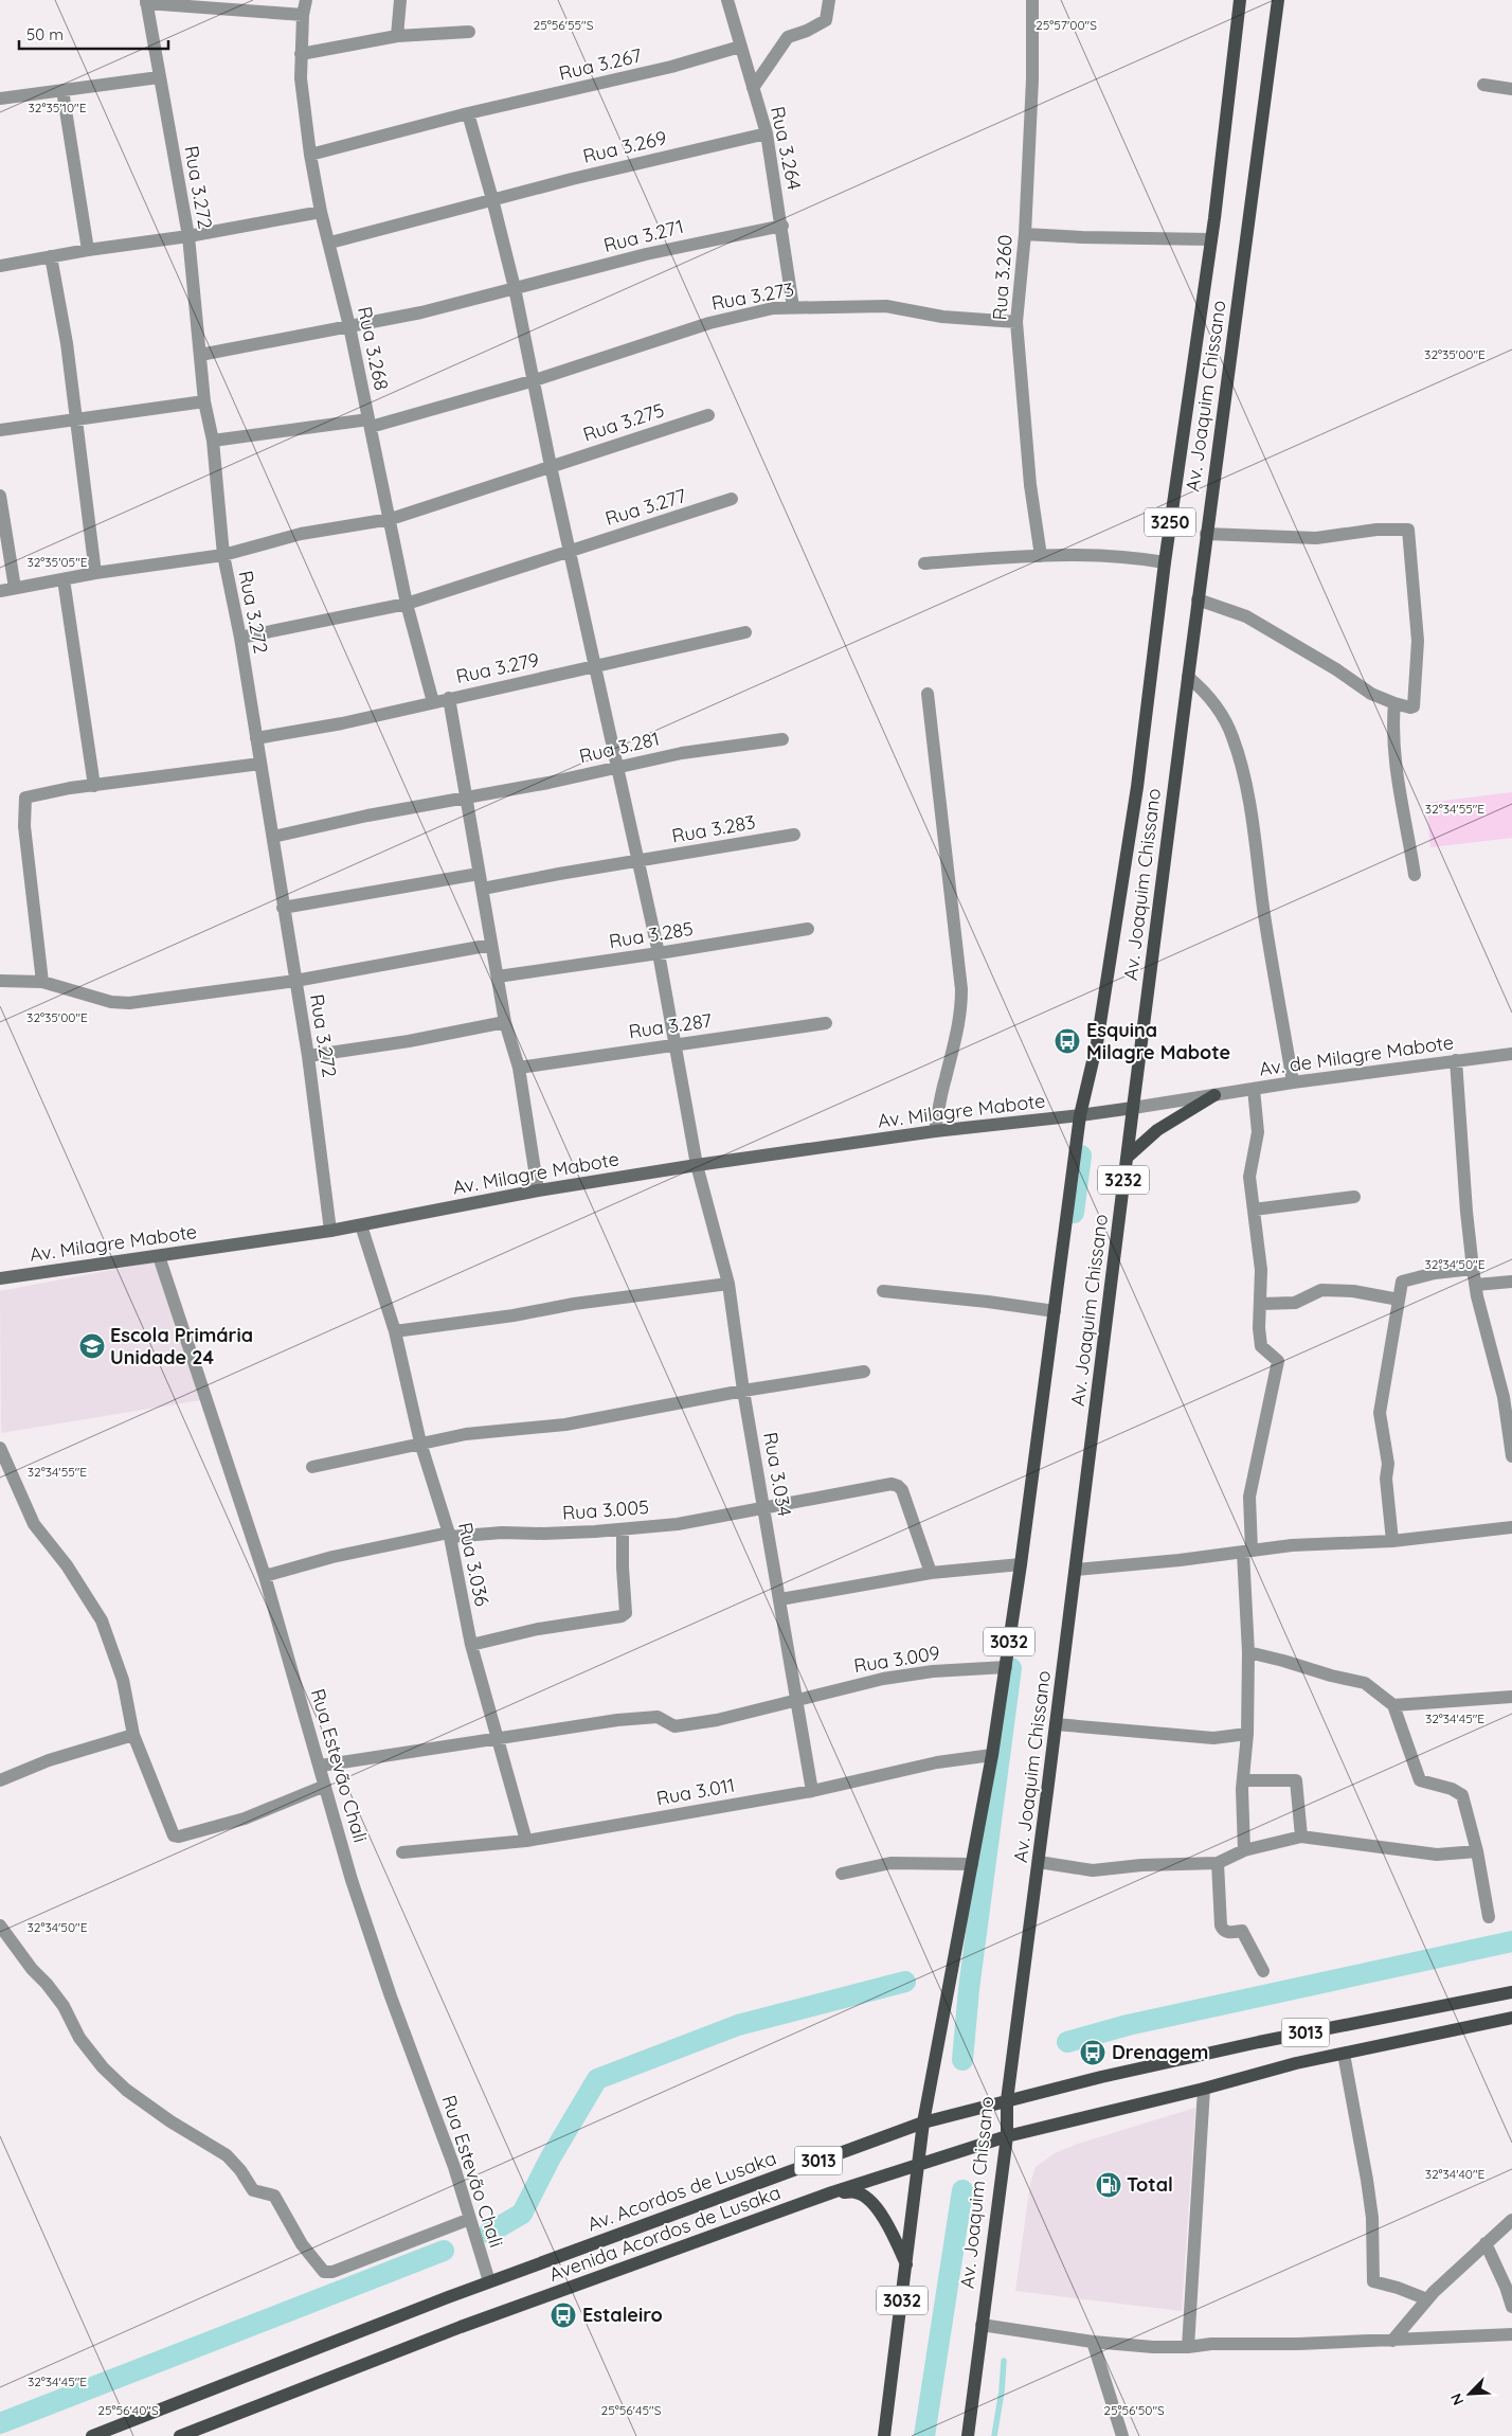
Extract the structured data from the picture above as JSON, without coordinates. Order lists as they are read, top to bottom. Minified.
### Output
{"streets":{"main road":["Av. Joaquim Chissano","3250","3232","3032","3013","Av. Acordos de Lusaka","Avenida Acordos de Lusaka"],"street":["Rua 3.267","Rua 3.269","Rua 3.264","Rua 3.272","Rua 3.271","Rua 3.260","Rua 3.273","Rua 3.268","Rua 3.275","Rua 3.277","Rua 3.279","Rua 3.281","Rua 3.283","Rua 3.285","Rua 3.287","Av. de Milagre Mabote","Av. Milagre Mabote","Rua 3.034","Rua 3.005","Rua 3.036","Rua 3.009","Rua Estevão Chali","Rua 3.011"]},"crossings":[["Rua 3.267","Rua 3.264"],["Rua 3.267","Rua 3.268"],["Rua 3.267","Rua 3.034"],["Rua 3.269","Rua 3.264"],["Rua 3.269","Rua 3.268"],["Rua 3.269","Rua 3.034"],["Rua 3.264","Rua 3.271"],["Rua 3.264","Rua 3.273"],["Rua 3.272","Rua 3.271"],["Rua 3.272","Rua 3.273"],["Rua 3.272","Rua 3.275"],["Rua 3.272","Rua 3.277"],["Rua 3.272","Rua 3.279"],["Rua 3.272","Rua 3.281"],["Rua 3.272","Av. Milagre Mabote"],["Rua 3.271","Rua 3.268"],["Rua 3.271","Rua 3.034"],["Rua 3.260","Rua 3.273"],["Rua 3.273","Rua 3.268"],["Rua 3.273","Rua 3.034"],["Rua 3.268","Rua 3.275"],["Rua 3.268","Rua 3.277"],["Rua 3.268","Rua 3.279"],["Av. Joaquim Chissano","Av. de Milagre Mabote"],["Av. Joaquim Chissano","Av. Milagre Mabote"],["Av. Joaquim Chissano","Rua 3.009"],["Av. Joaquim Chissano","Rua 3.011"],["Av. Joaquim Chissano","Av. Acordos de Lusaka"],["Av. Joaquim Chissano","Avenida Acordos de Lusaka"],["Rua 3.275","Rua 3.034"],["Rua 3.277","Rua 3.034"],["Rua 3.279","Rua 3.034"],["Rua 3.281","Rua 3.034"],["Rua 3.283","Rua 3.034"],["Rua 3.285","Rua 3.034"],["Rua 3.287","Rua 3.034"],["Av. de Milagre Mabote","Av. Milagre Mabote"],["Av. Milagre Mabote","Rua 3.034"],["Av. Milagre Mabote","Rua 3.036"],["Av. Milagre Mabote","Rua Estevão Chali"],["Rua 3.034","Rua 3.005"],["Rua 3.034","Rua 3.009"],["Rua 3.034","Rua 3.011"],["Rua 3.005","Rua 3.036"],["Rua 3.005","Rua Estevão Chali"],["Rua 3.036","Rua 3.009"],["Rua 3.036","Rua 3.011"],["Rua Estevão Chali","Avenida Acordos de Lusaka"],["Av. Acordos de Lusaka","Avenida Acordos de Lusaka"]],"places":{"bus stop":["Esquina Milagre Mabote","Drenagem","Estaleiro"],"school or university":["Escola Primária Unidade 24"],"fuel station":["Total"]},"scale_bar":"50 m","north":"bottom left","coordinates":["25°57'00\"S","25°56'55\"S","32°35'10\"E","32°35'00\"E","32°35'05\"E","32°34'55\"E","32°34'50\"E","32°34'45\"E","32°34'40\"E","25°56'40\"S","25°56'45\"S","25°56'50\"S"]}
